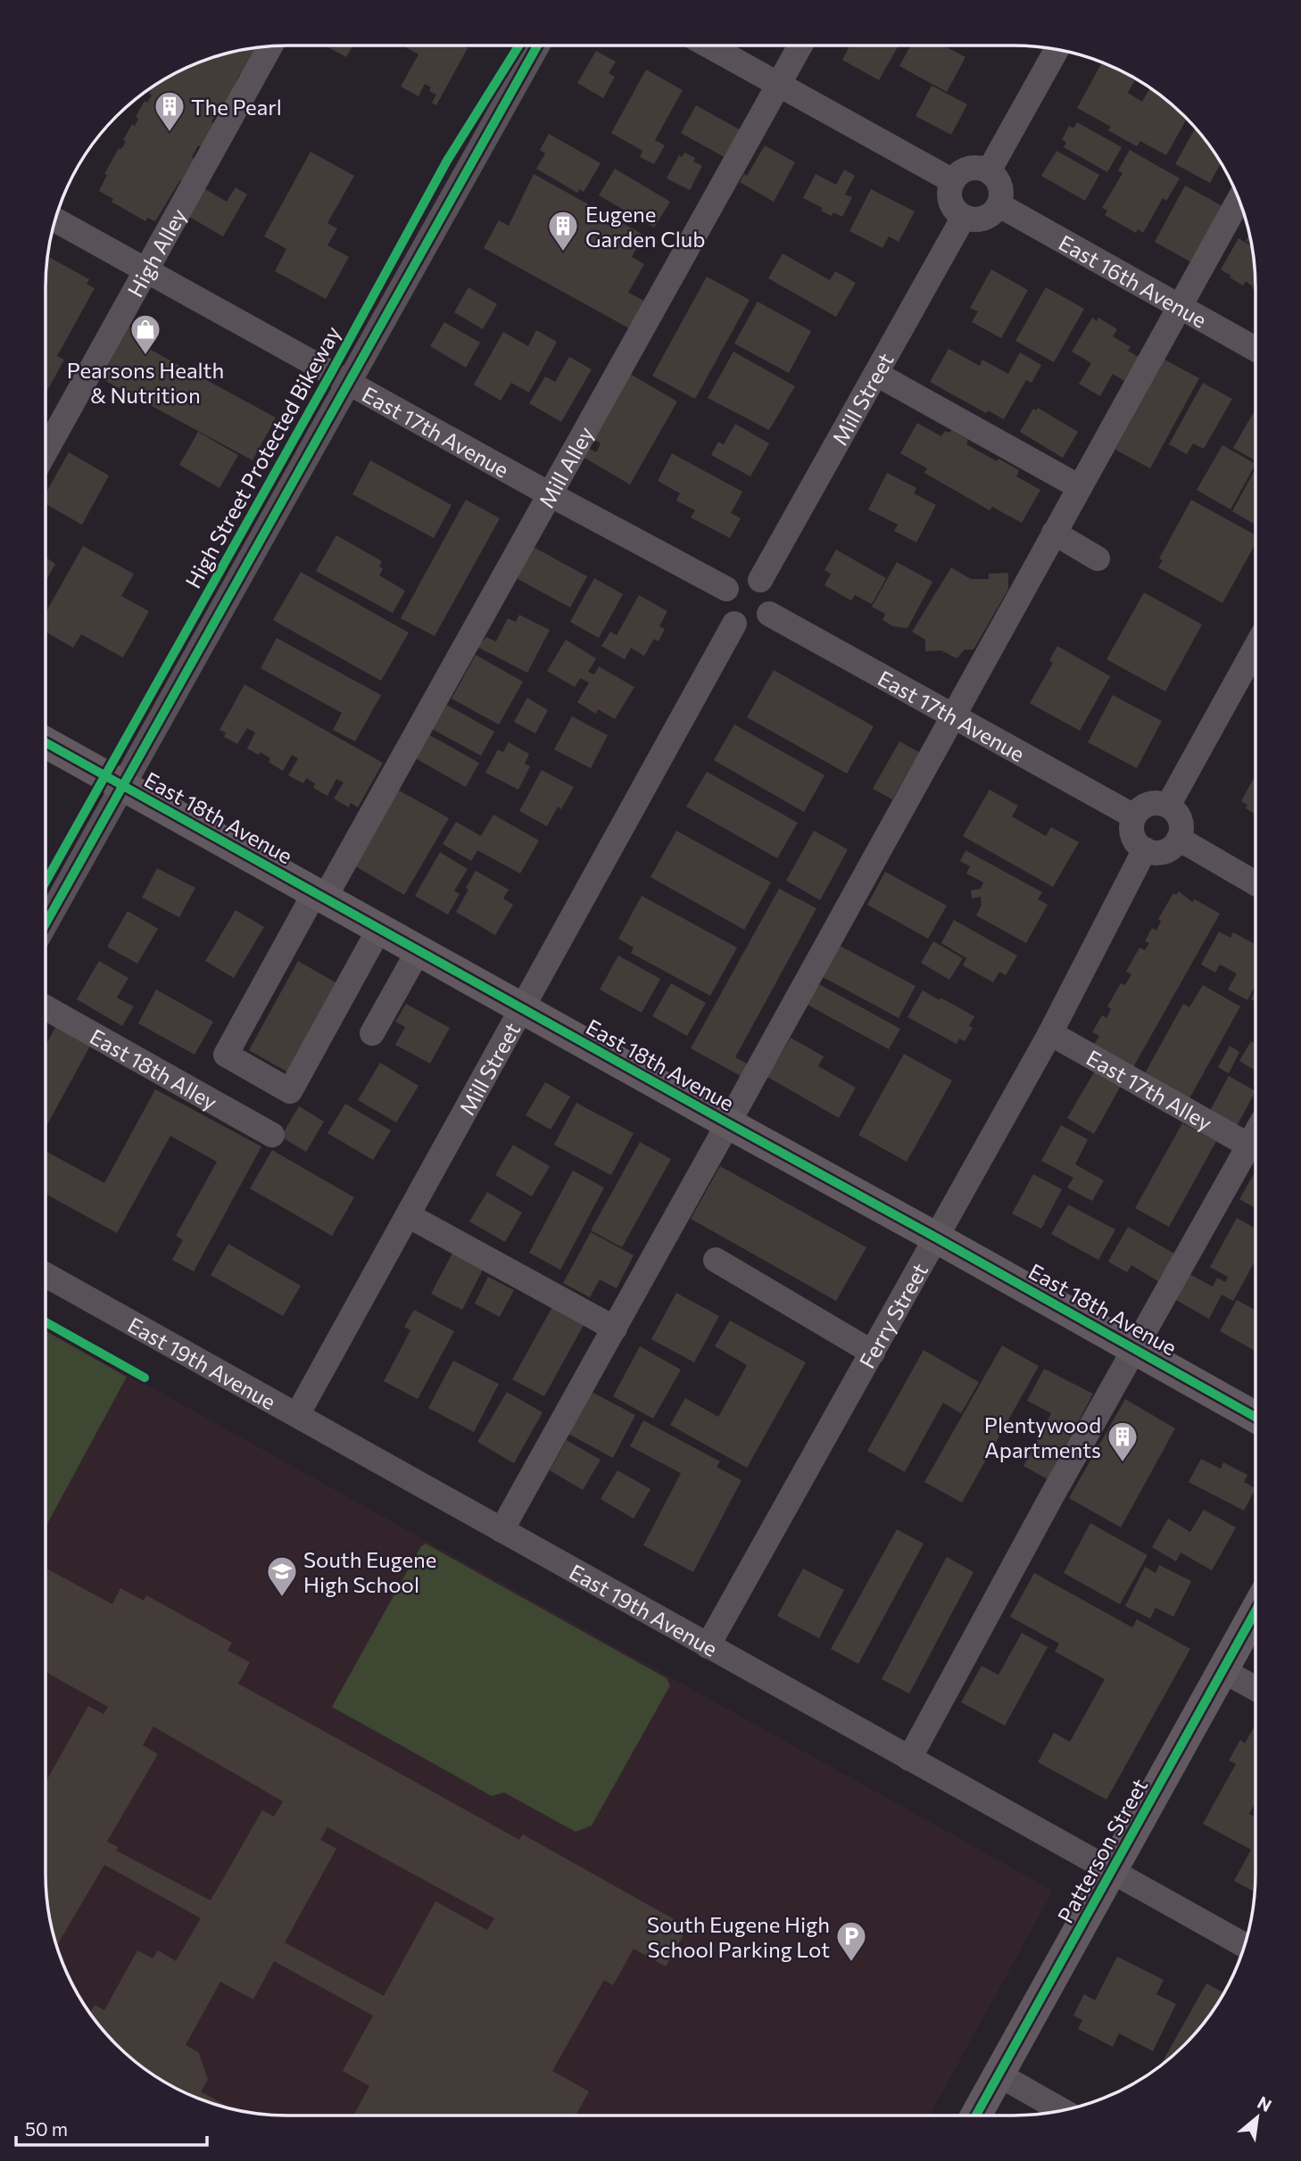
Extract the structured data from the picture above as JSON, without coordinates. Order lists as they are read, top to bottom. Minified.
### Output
{"streets":{"main road":["East 18th Avenue","Patterson Street"],"street":["High Alley","East 16th Avenue","Mill Street","East 17th Avenue","Mill Alley","East 18th Alley","East 17th Alley","Ferry Street","East 19th Avenue"],"cycle path":["High Street Protected Bikeway"]},"crossings":[["High Alley","East 17th Avenue"],["East 16th Avenue","Mill Street"],["Mill Street","East 17th Avenue"],["Mill Street","East 18th Avenue"],["Mill Street","East 19th Avenue"],["East 17th Avenue","Mill Alley"],["East 17th Avenue","Ferry Street"],["Mill Alley","East 18th Avenue"],["East 18th Avenue","Ferry Street"],["East 17th Alley","Ferry Street"],["Ferry Street","East 19th Avenue"],["East 19th Avenue","Patterson Street"]],"places":{"building":["The Pearl","Eugene Garden Club","Plentywood Apartments"],"shop":["Pearsons Health & Nutrition"],"school or university":["South Eugene High School"],"parking":["South Eugene High School Parking Lot"]},"scale_bar":"50 m","north":"top right"}
